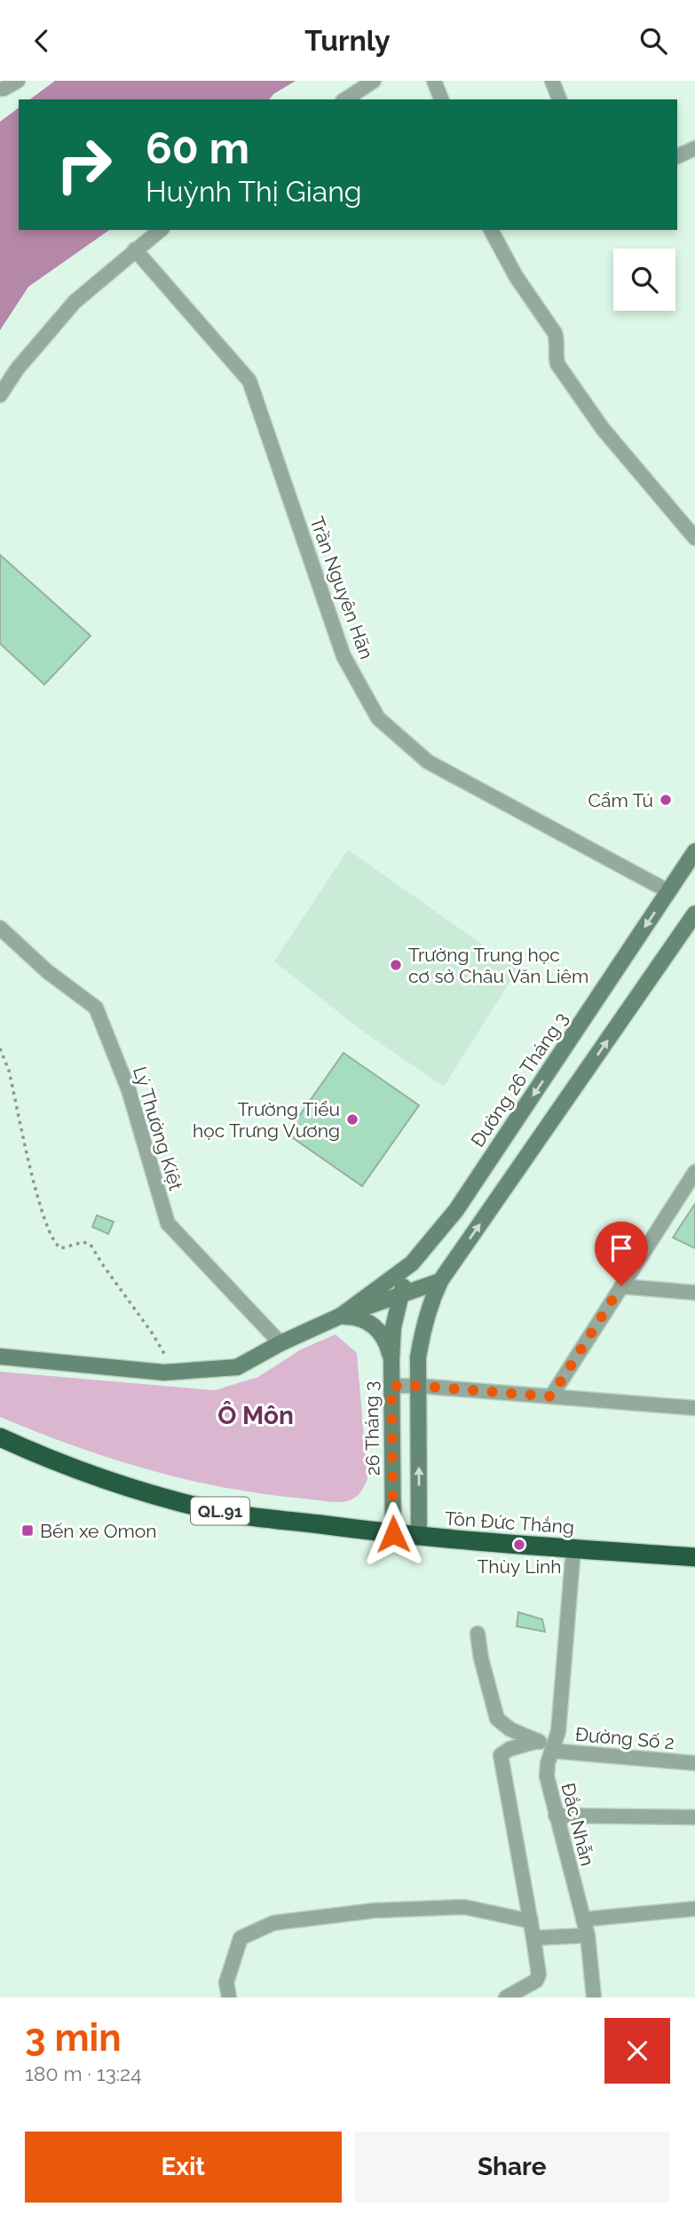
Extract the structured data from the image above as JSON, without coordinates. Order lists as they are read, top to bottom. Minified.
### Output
{"streets":{"highway":["QL.91","Tôn Đức Thắng"],"street":["Trần Nguyên Hãn","Đường 26 Tháng 3","Lý Thường Kiệt","26 Tháng 3","Đường Số 2","Đắc Nhẫn"]},"crossings":[["Trần Nguyên Hãn","Đường 26 Tháng 3"],["Đường 26 Tháng 3","26 Tháng 3"],["26 Tháng 3","Tôn Đức Thắng"],["Tôn Đức Thắng","Đắc Nhẫn"],["Đường Số 2","Đắc Nhẫn"]],"districts":["Ô Môn"],"places":{"other":["Cẩm Tú","Trường Trung học cơ sở Châu Văn Liêm","Trường Tiểu học Trưng Vương","Thùy Linh"],"transit":["Bến xe Omon"]},"page":{"header":"Turnly","turn":["60 m","Huỳnh Thị Giang"],"heading":["3 min","180 m · 13:24"],"buttons":["Exit","Share"]}}
